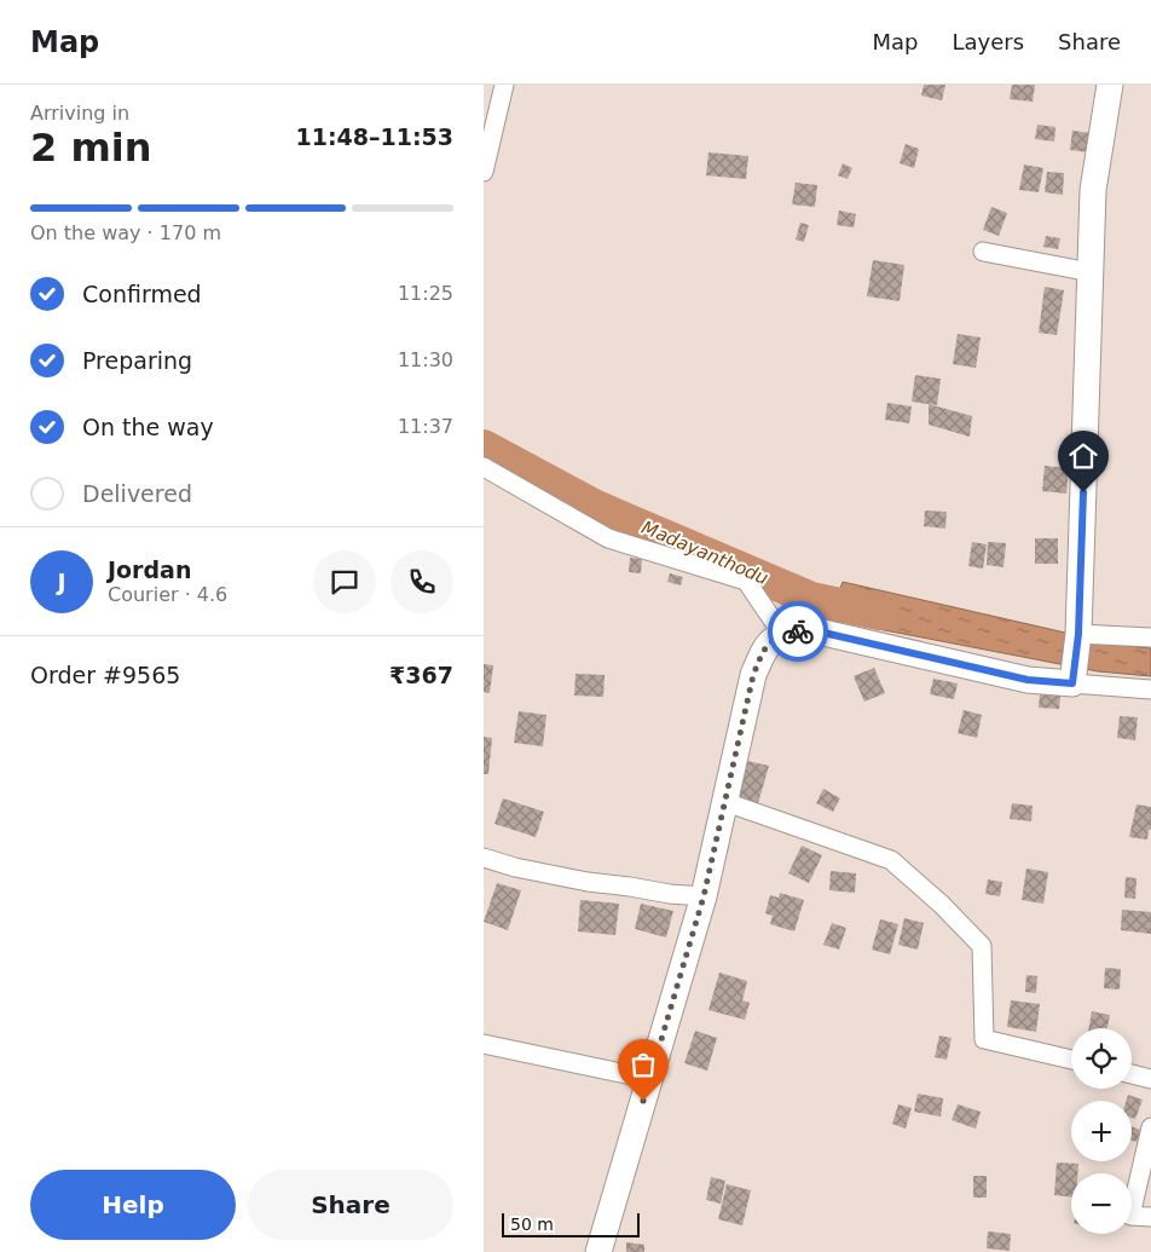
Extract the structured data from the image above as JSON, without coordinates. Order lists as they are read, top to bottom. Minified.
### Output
{"water":["Madayanthodu"],"scale_bar":"50 m","page":{"header":"Map","nav":["Map","Layers","Share"],"heading":["2 min","Arriving in","11:48–11:53"],"panel":["Jordan","Courier · 4.6","Order #9565","₹367"],"bar":"On the way · 170 m","list":[["Confirmed","11:25"],["Preparing","11:30"],["On the way","11:37"],"Delivered"],"round":"J","map_buttons":["+","−"],"buttons":["Help","Share"],"scale":"50 m"}}
